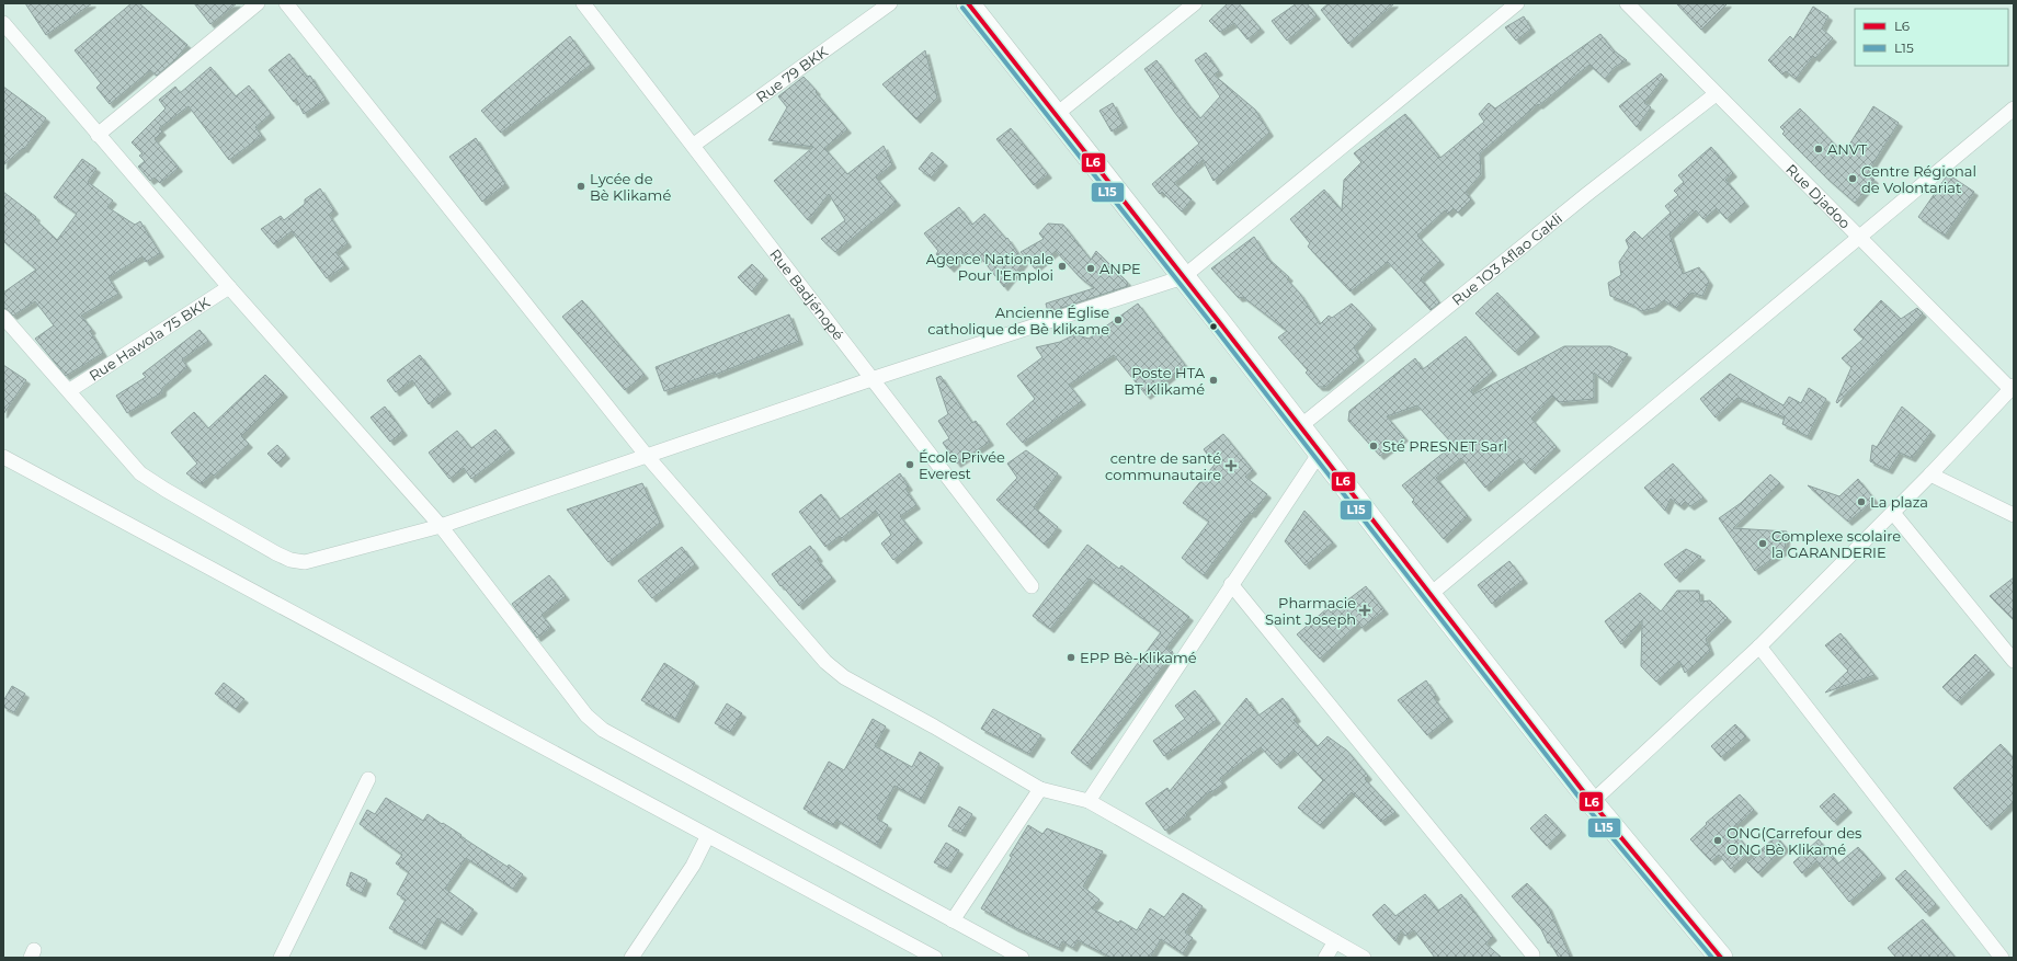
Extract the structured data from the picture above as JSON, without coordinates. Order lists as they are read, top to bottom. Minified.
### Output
{"streets":{"street":["Rue 79 BKK","Rue Djadoo","Rue 1O3 Aflao Gakli","Rue Badjénopé","Rue Hawola 75 BKK"]},"crossings":[["Rue 79 BKK","Rue Badjénopé"],["Rue Djadoo","Rue 1O3 Aflao Gakli"]],"places":{"other":["ANVT","Centre Régional de Volontariat","Lycée de Bè Klikamé","Agence Nationale Pour l'Emploi","ANPE","Ancienne Église catholique de Bè klikame","Poste HTA BT Klikamé","Sté PRESNET Sarl","École Privée Everest","La plaza","Complexe scolaire la GARANDERIE","EPP Bè-Klikamé","ONG(Carrefour des ONG Bè Klikamé"],"health":["centre de santé communautaire","Pharmacie Saint Joseph"]},"lines":["transit line L6","transit line L15"],"legend":["L6","L15"]}
